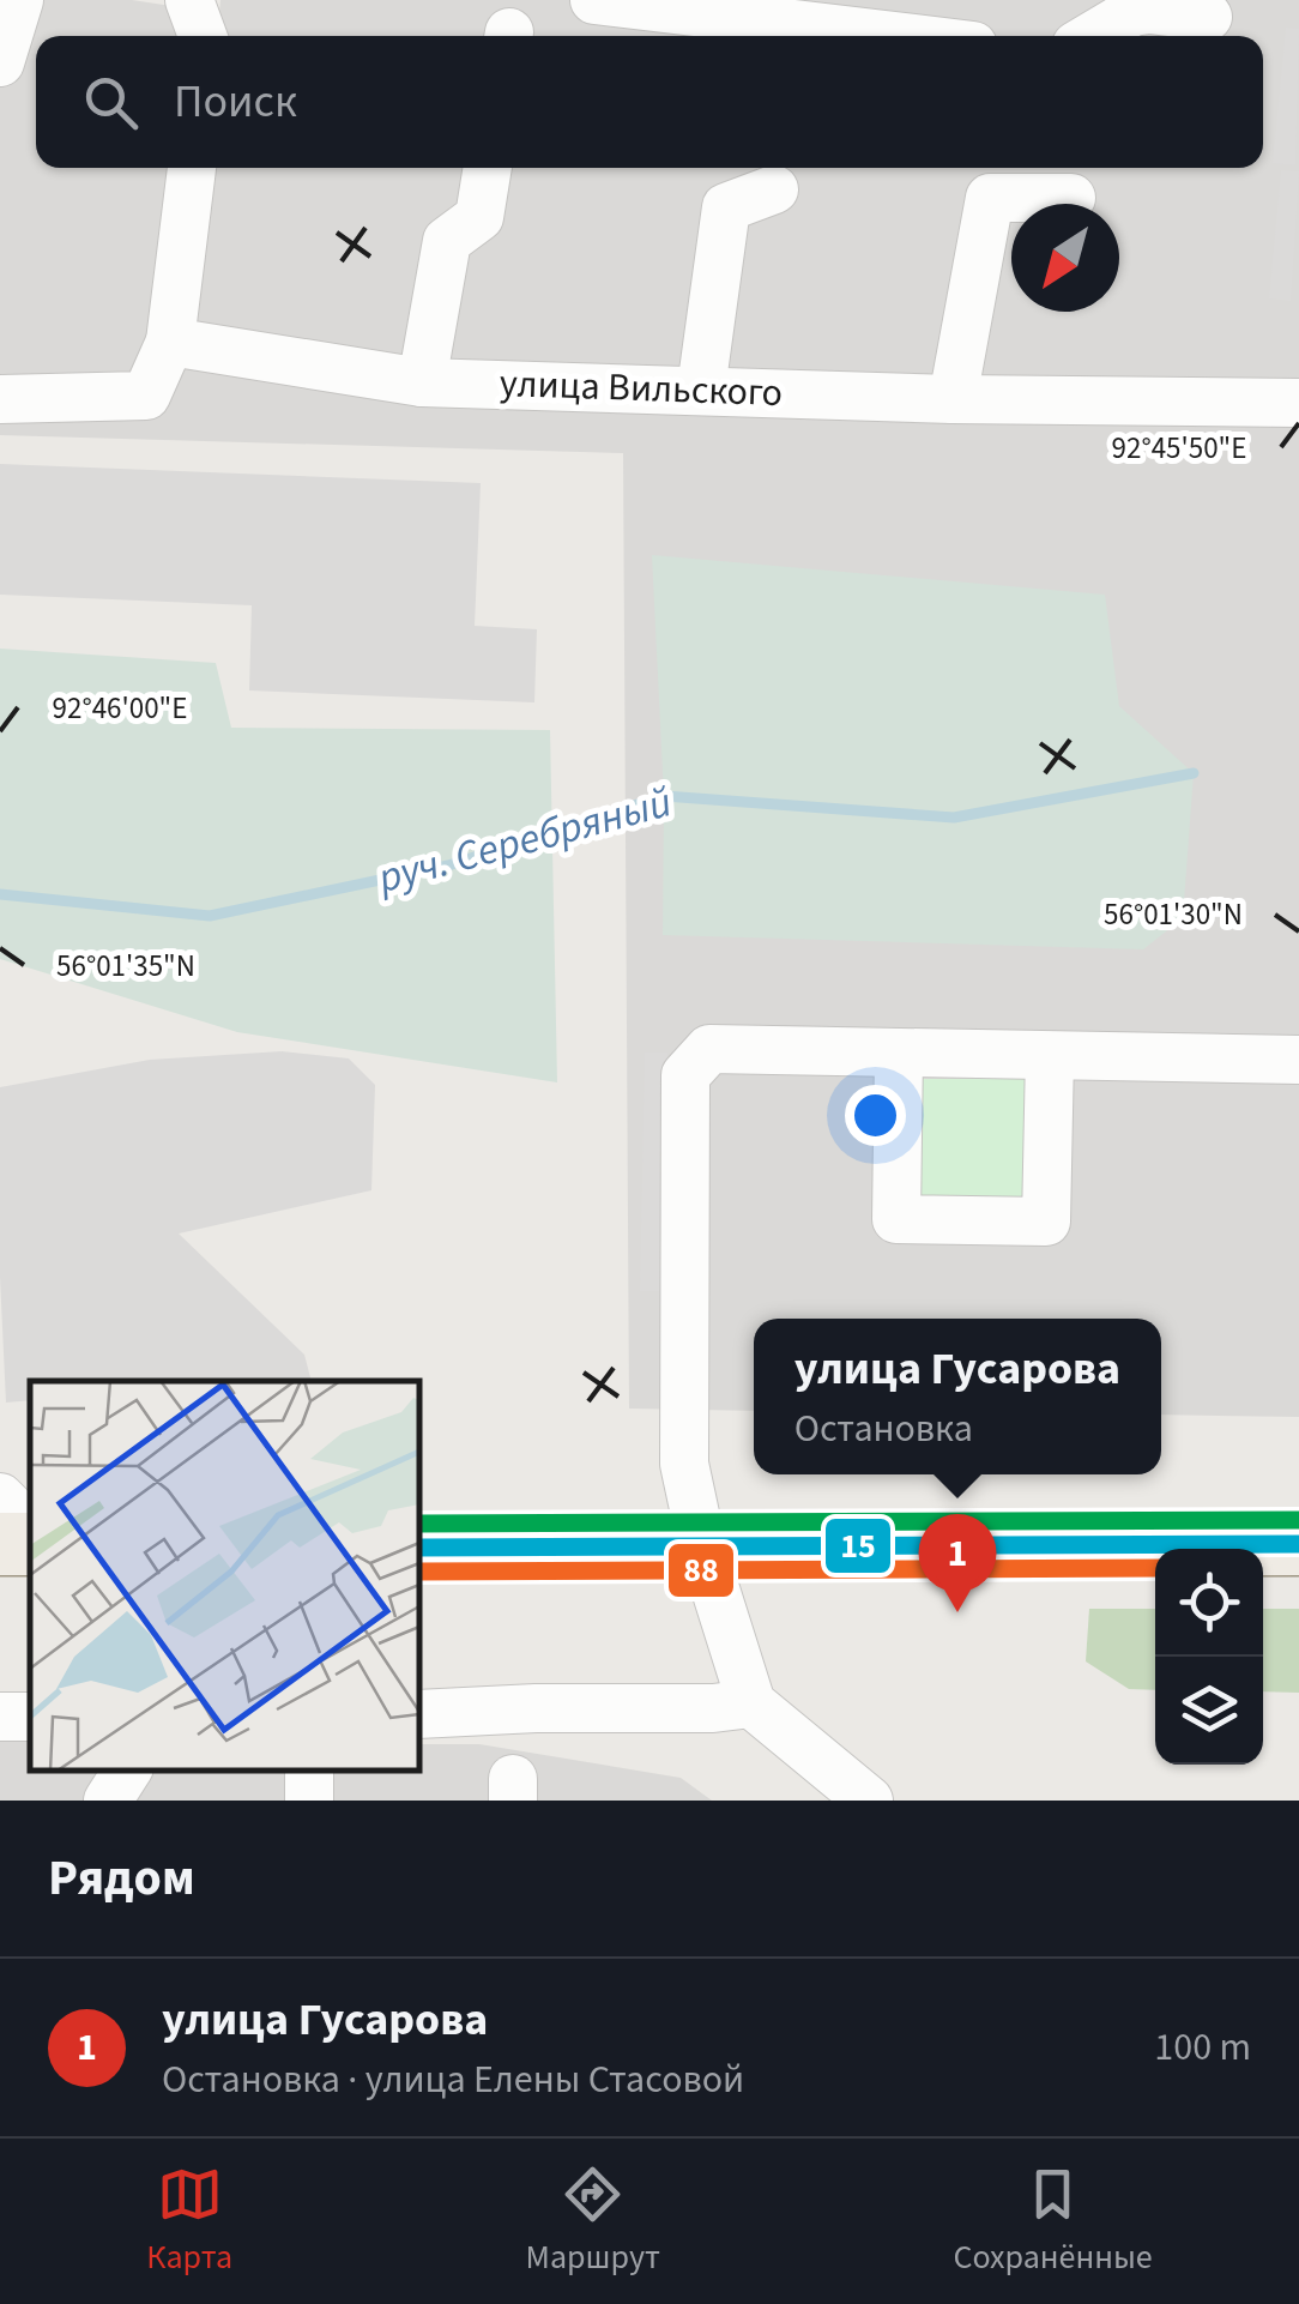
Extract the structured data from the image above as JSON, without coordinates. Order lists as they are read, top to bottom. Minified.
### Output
{"streets":{"street":["улица Вильского"]},"water":["руч. Серебряный"],"lines":["transit line 15","transit line 88"],"north":"bottom left","page":{"search":"Поиск","popup":["улица Гусарова","Остановка"],"pins":"1","heading":"Рядом","list":[{"mark":"1","name":"улица Гусарова","note":"Остановка · улица Елены Стасовой","value":"100 m"}],"nav":["Карта","Маршрут","Сохранённые"]},"coordinates":["92°45'50\"E","92°46'00\"E","56°01'30\"N","56°01'35\"N"]}
